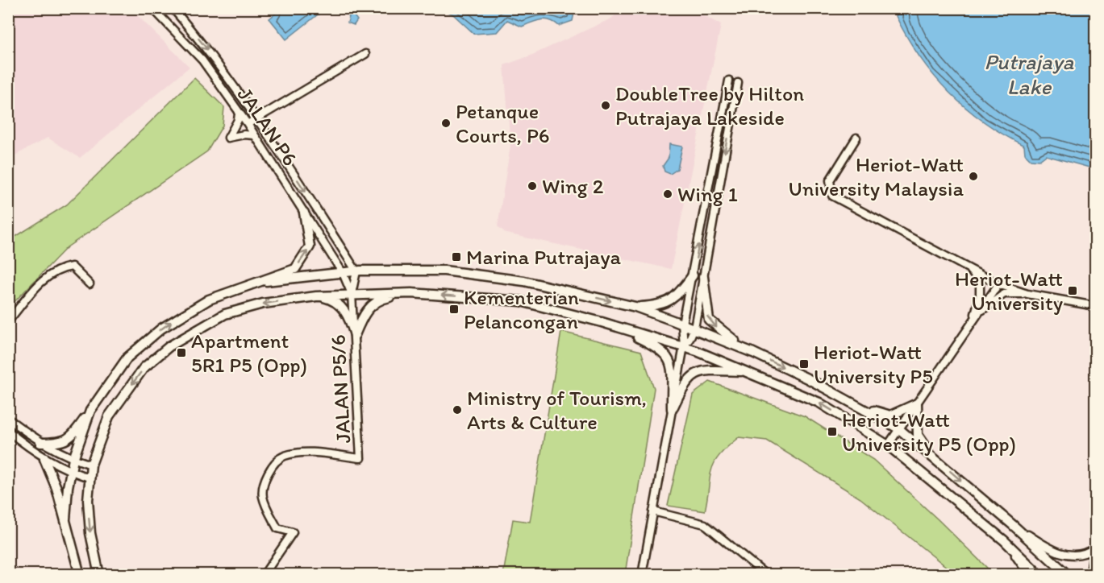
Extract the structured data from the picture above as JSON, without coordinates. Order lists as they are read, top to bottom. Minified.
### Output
{"streets":{"street":["JALAN P6","JALAN P5/6"]},"crossings":[["JALAN P6","JALAN P5/6"]],"water":["Putrajaya Lake"],"places":{"other":["DoubleTree by Hilton Putrajaya Lakeside","Petanque Courts, P6","Heriot-Watt University Malaysia","Wing 2","Wing 1","Ministry of Tourism, Arts & Culture"],"transit":["Marina Putrajaya","Heriot-Watt University","Kementerian Pelancongan","Apartment 5R1 P5 (Opp)","Heriot-Watt University P5","Heriot-Watt University P5 (Opp)"]}}
